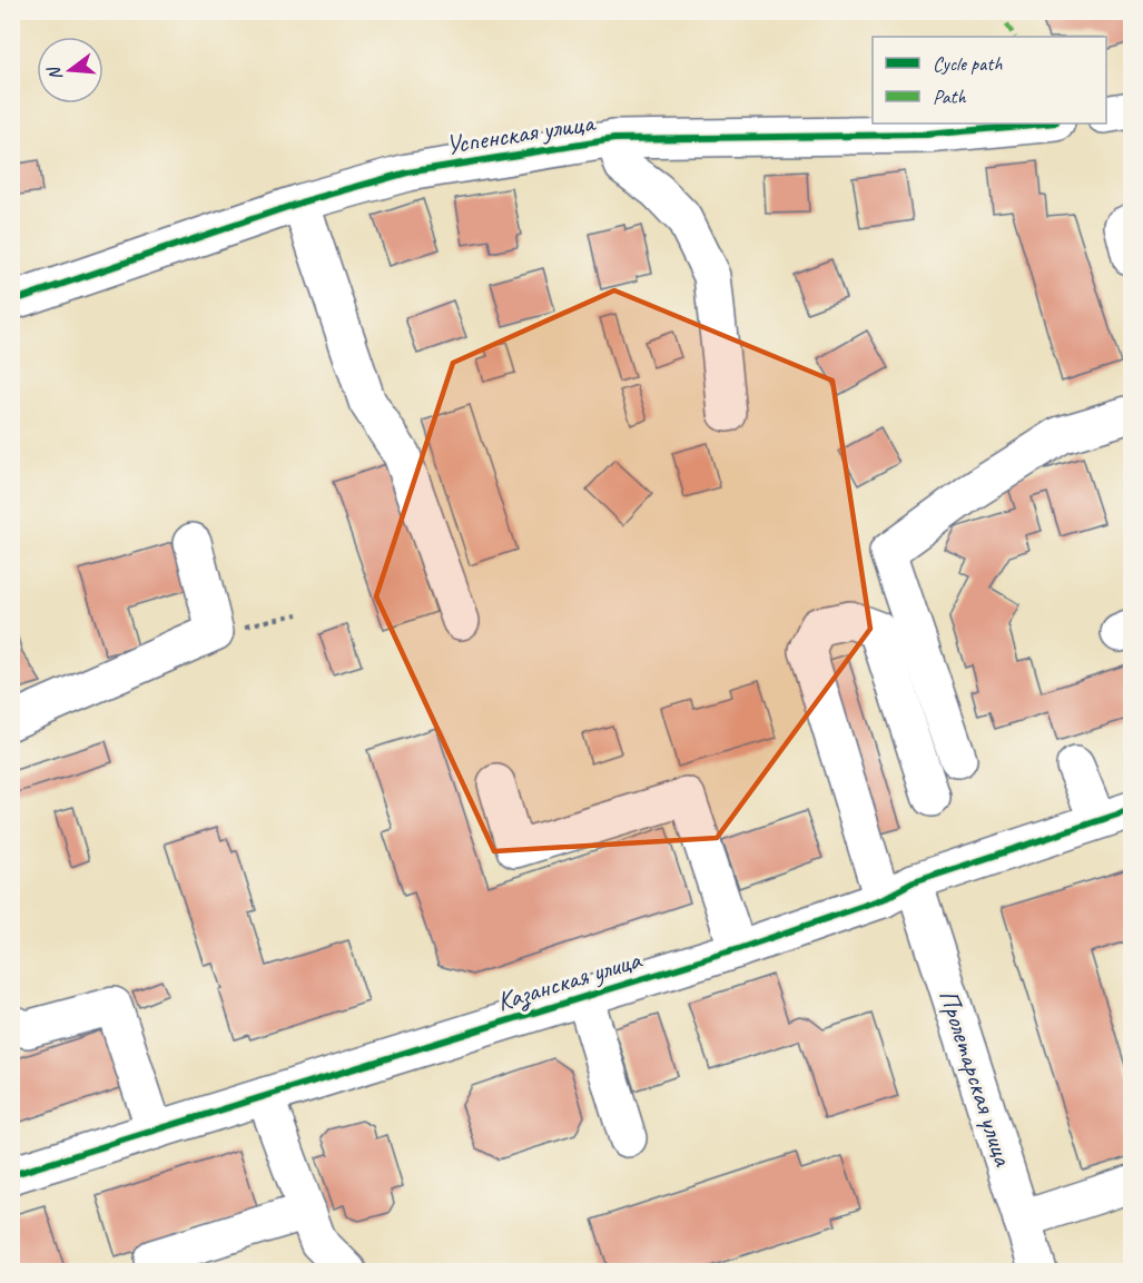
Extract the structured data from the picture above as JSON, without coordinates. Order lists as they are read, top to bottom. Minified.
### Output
{"streets":{"street":["Успенская улица","Казанская улица","Пролетарская улица"]},"crossings":[["Казанская улица","Пролетарская улица"]],"legend":["Cycle path","Path"],"north":"left"}
